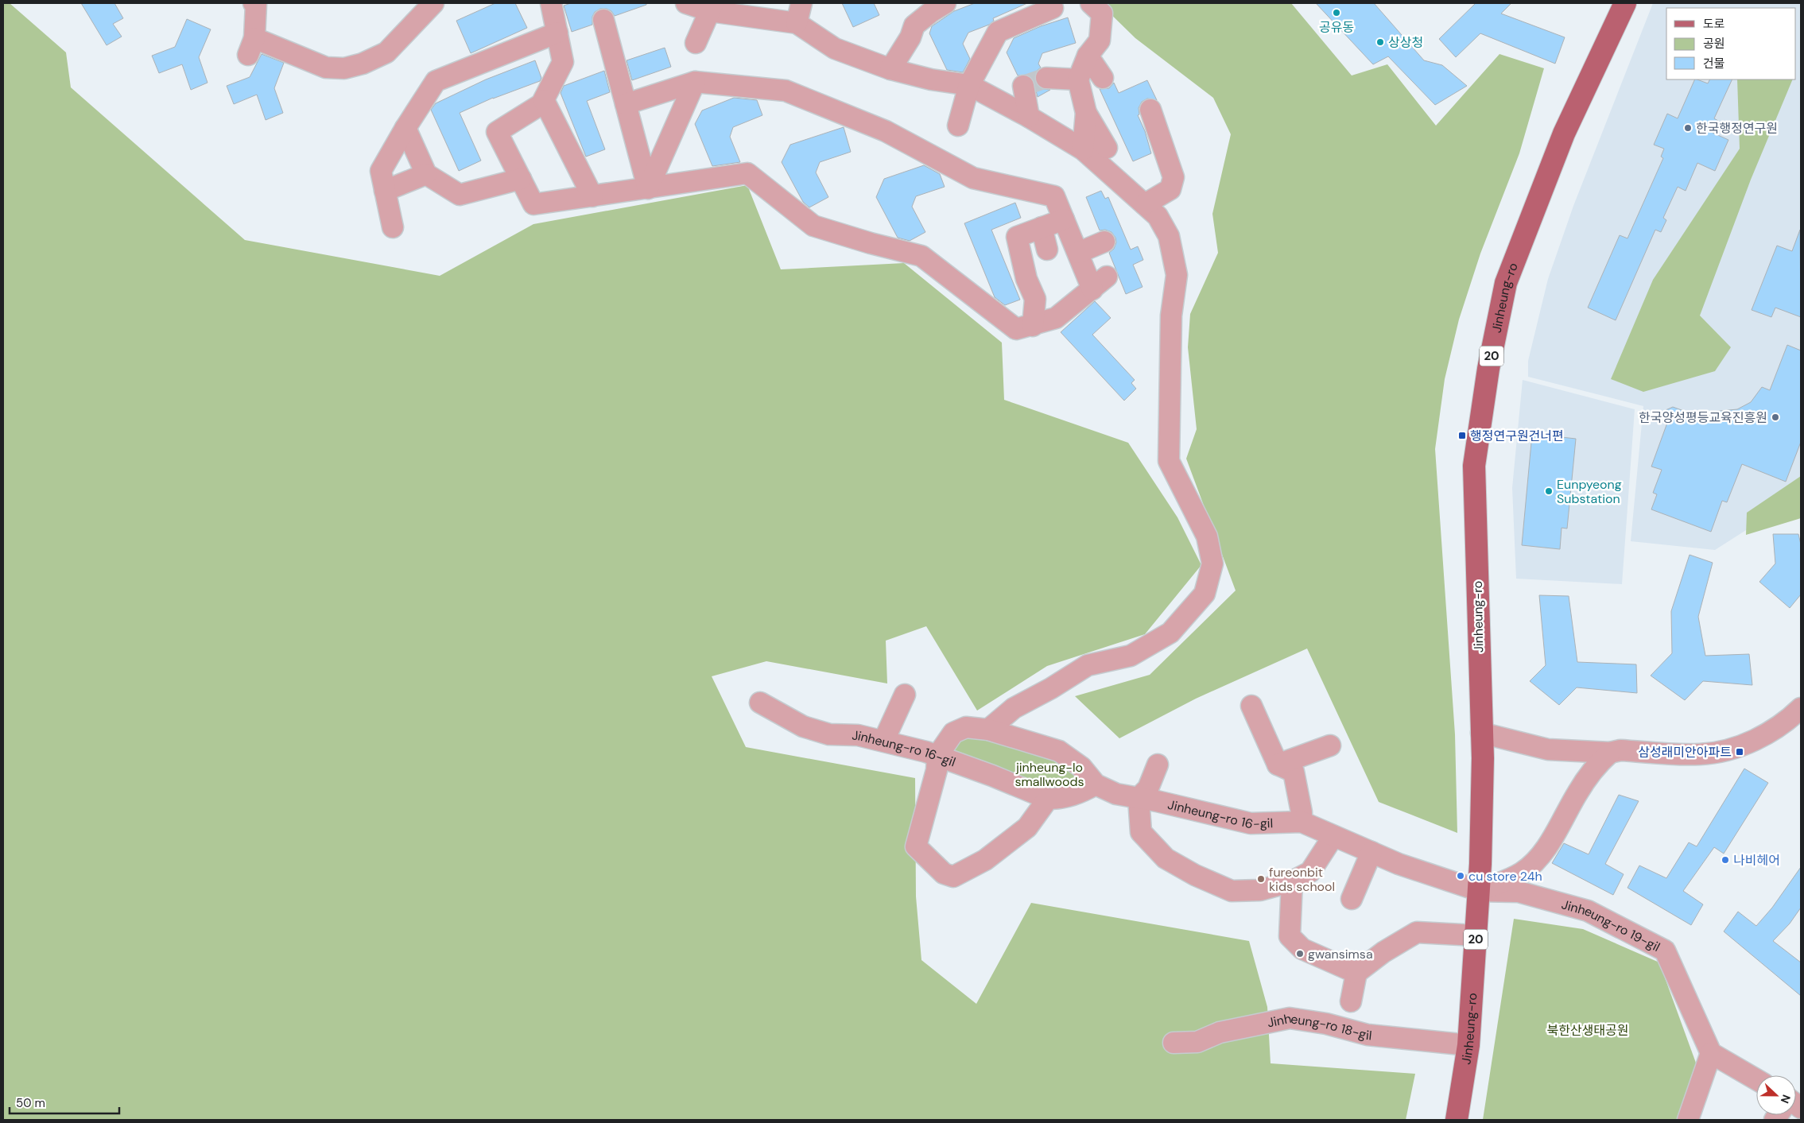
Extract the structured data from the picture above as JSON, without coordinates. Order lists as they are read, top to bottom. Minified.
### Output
{"streets":{"main road":["Jinheung-ro","20"],"street":["Jinheung-ro 16-gil","Jinheung-ro 19-gil","Jinheung-ro 18-gil"]},"crossings":[["Jinheung-ro","Jinheung-ro 16-gil"],["Jinheung-ro","Jinheung-ro 19-gil"],["Jinheung-ro","Jinheung-ro 18-gil"],["Jinheung-ro 16-gil","Jinheung-ro 19-gil"]],"parks":["jinheung-lo smallwoods","북한산생태공원"],"places":{"other":["공유동","상상청","한국행정연구원","한국양성평등교육진흥원","Eunpyeong Substation","나비헤어","cu store 24h","fureonbit kids school","gwansimsa"],"transit":["행정연구원건너편","삼성래미안아파트"]},"legend":["도로","공원","건물"],"scale_bar":"50 m","north":"right"}
